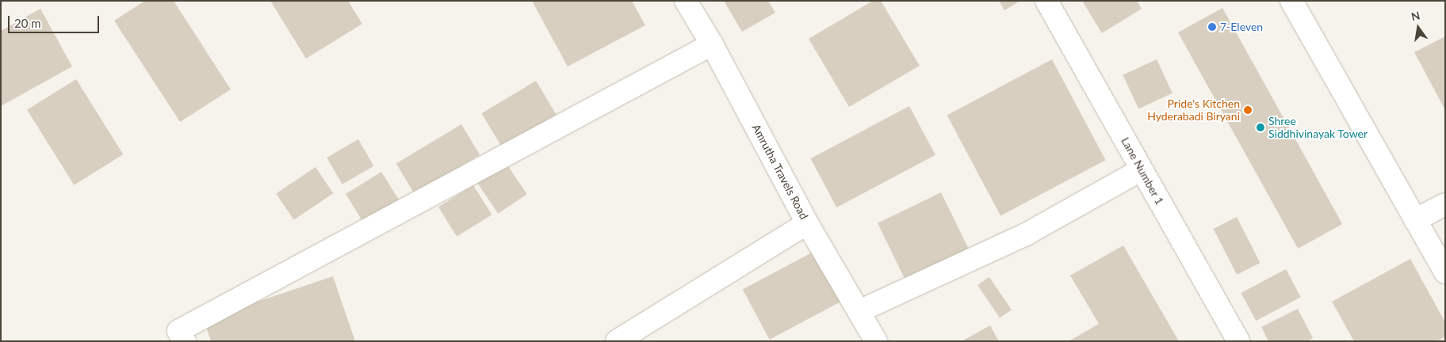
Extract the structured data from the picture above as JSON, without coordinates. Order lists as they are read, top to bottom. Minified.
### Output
{"streets":{"street":["Lane Number 1","Amrutha Travels Road"]},"places":["7-Eleven","Pride's Kitchen Hyderabadi Biryani","Shree Siddhivinayak Tower"],"scale_bar":"20 m","north":"top"}
